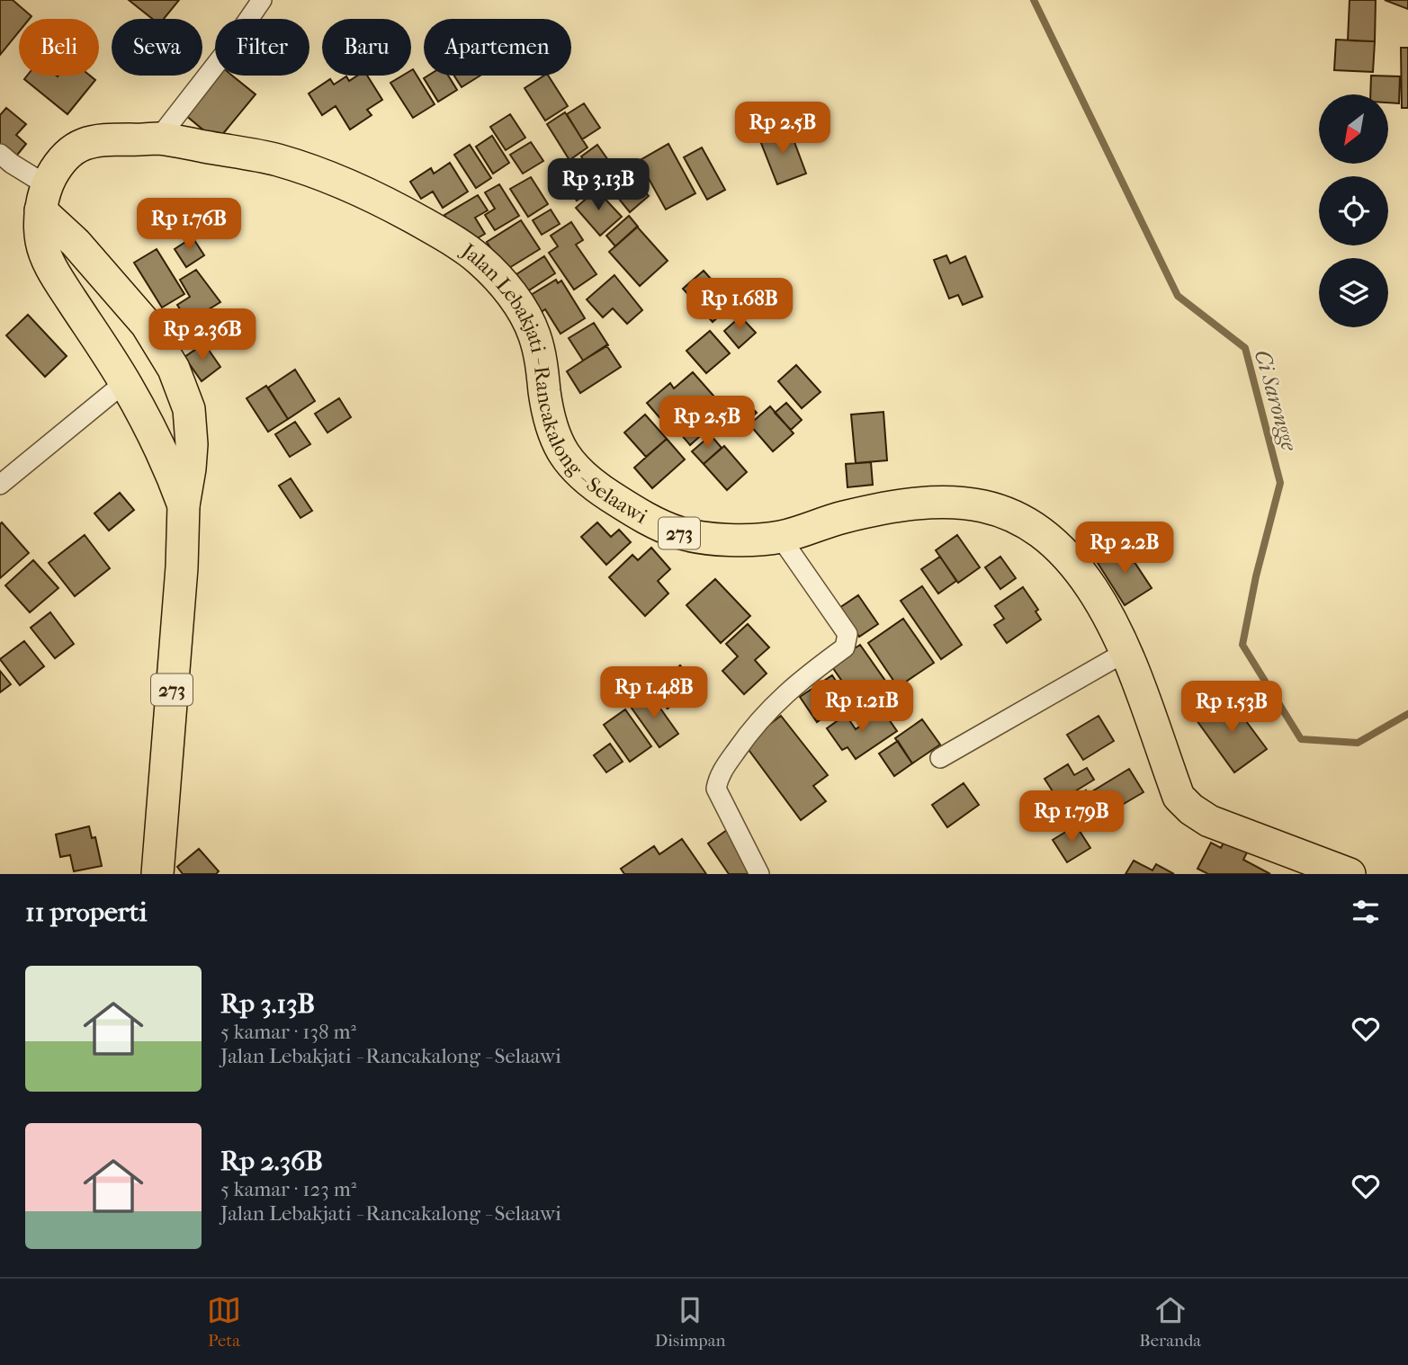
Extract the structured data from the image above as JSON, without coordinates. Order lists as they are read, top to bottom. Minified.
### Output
{"streets":{"main road":["Jalan Lebakjati - Rancakalong - Selaawi","273"]},"crossings":[["Jalan Lebakjati - Rancakalong - Selaawi","273"]],"water":["Ci Sarongge"],"north":"bottom left","page":{"chip":["Beli","Sewa","Filter","Baru","Apartemen"],"price":["Rp 2.5B","Rp 3.13B","Rp 1.76B","Rp 1.68B","Rp 2.36B","Rp 2.5B","Rp 2.2B","Rp 1.48B","Rp 1.21B","Rp 1.53B","Rp 1.79B"],"heading":"11 properti","list":[{"name":"Rp 3.13B","note":"5 kamar · 138 m² · Jalan Lebakjati - Rancakalong - Selaawi"},{"name":"Rp 2.36B","note":"5 kamar · 123 m² · Jalan Lebakjati - Rancakalong - Selaawi"}],"tabs":["Peta","Disimpan","Beranda"]}}
